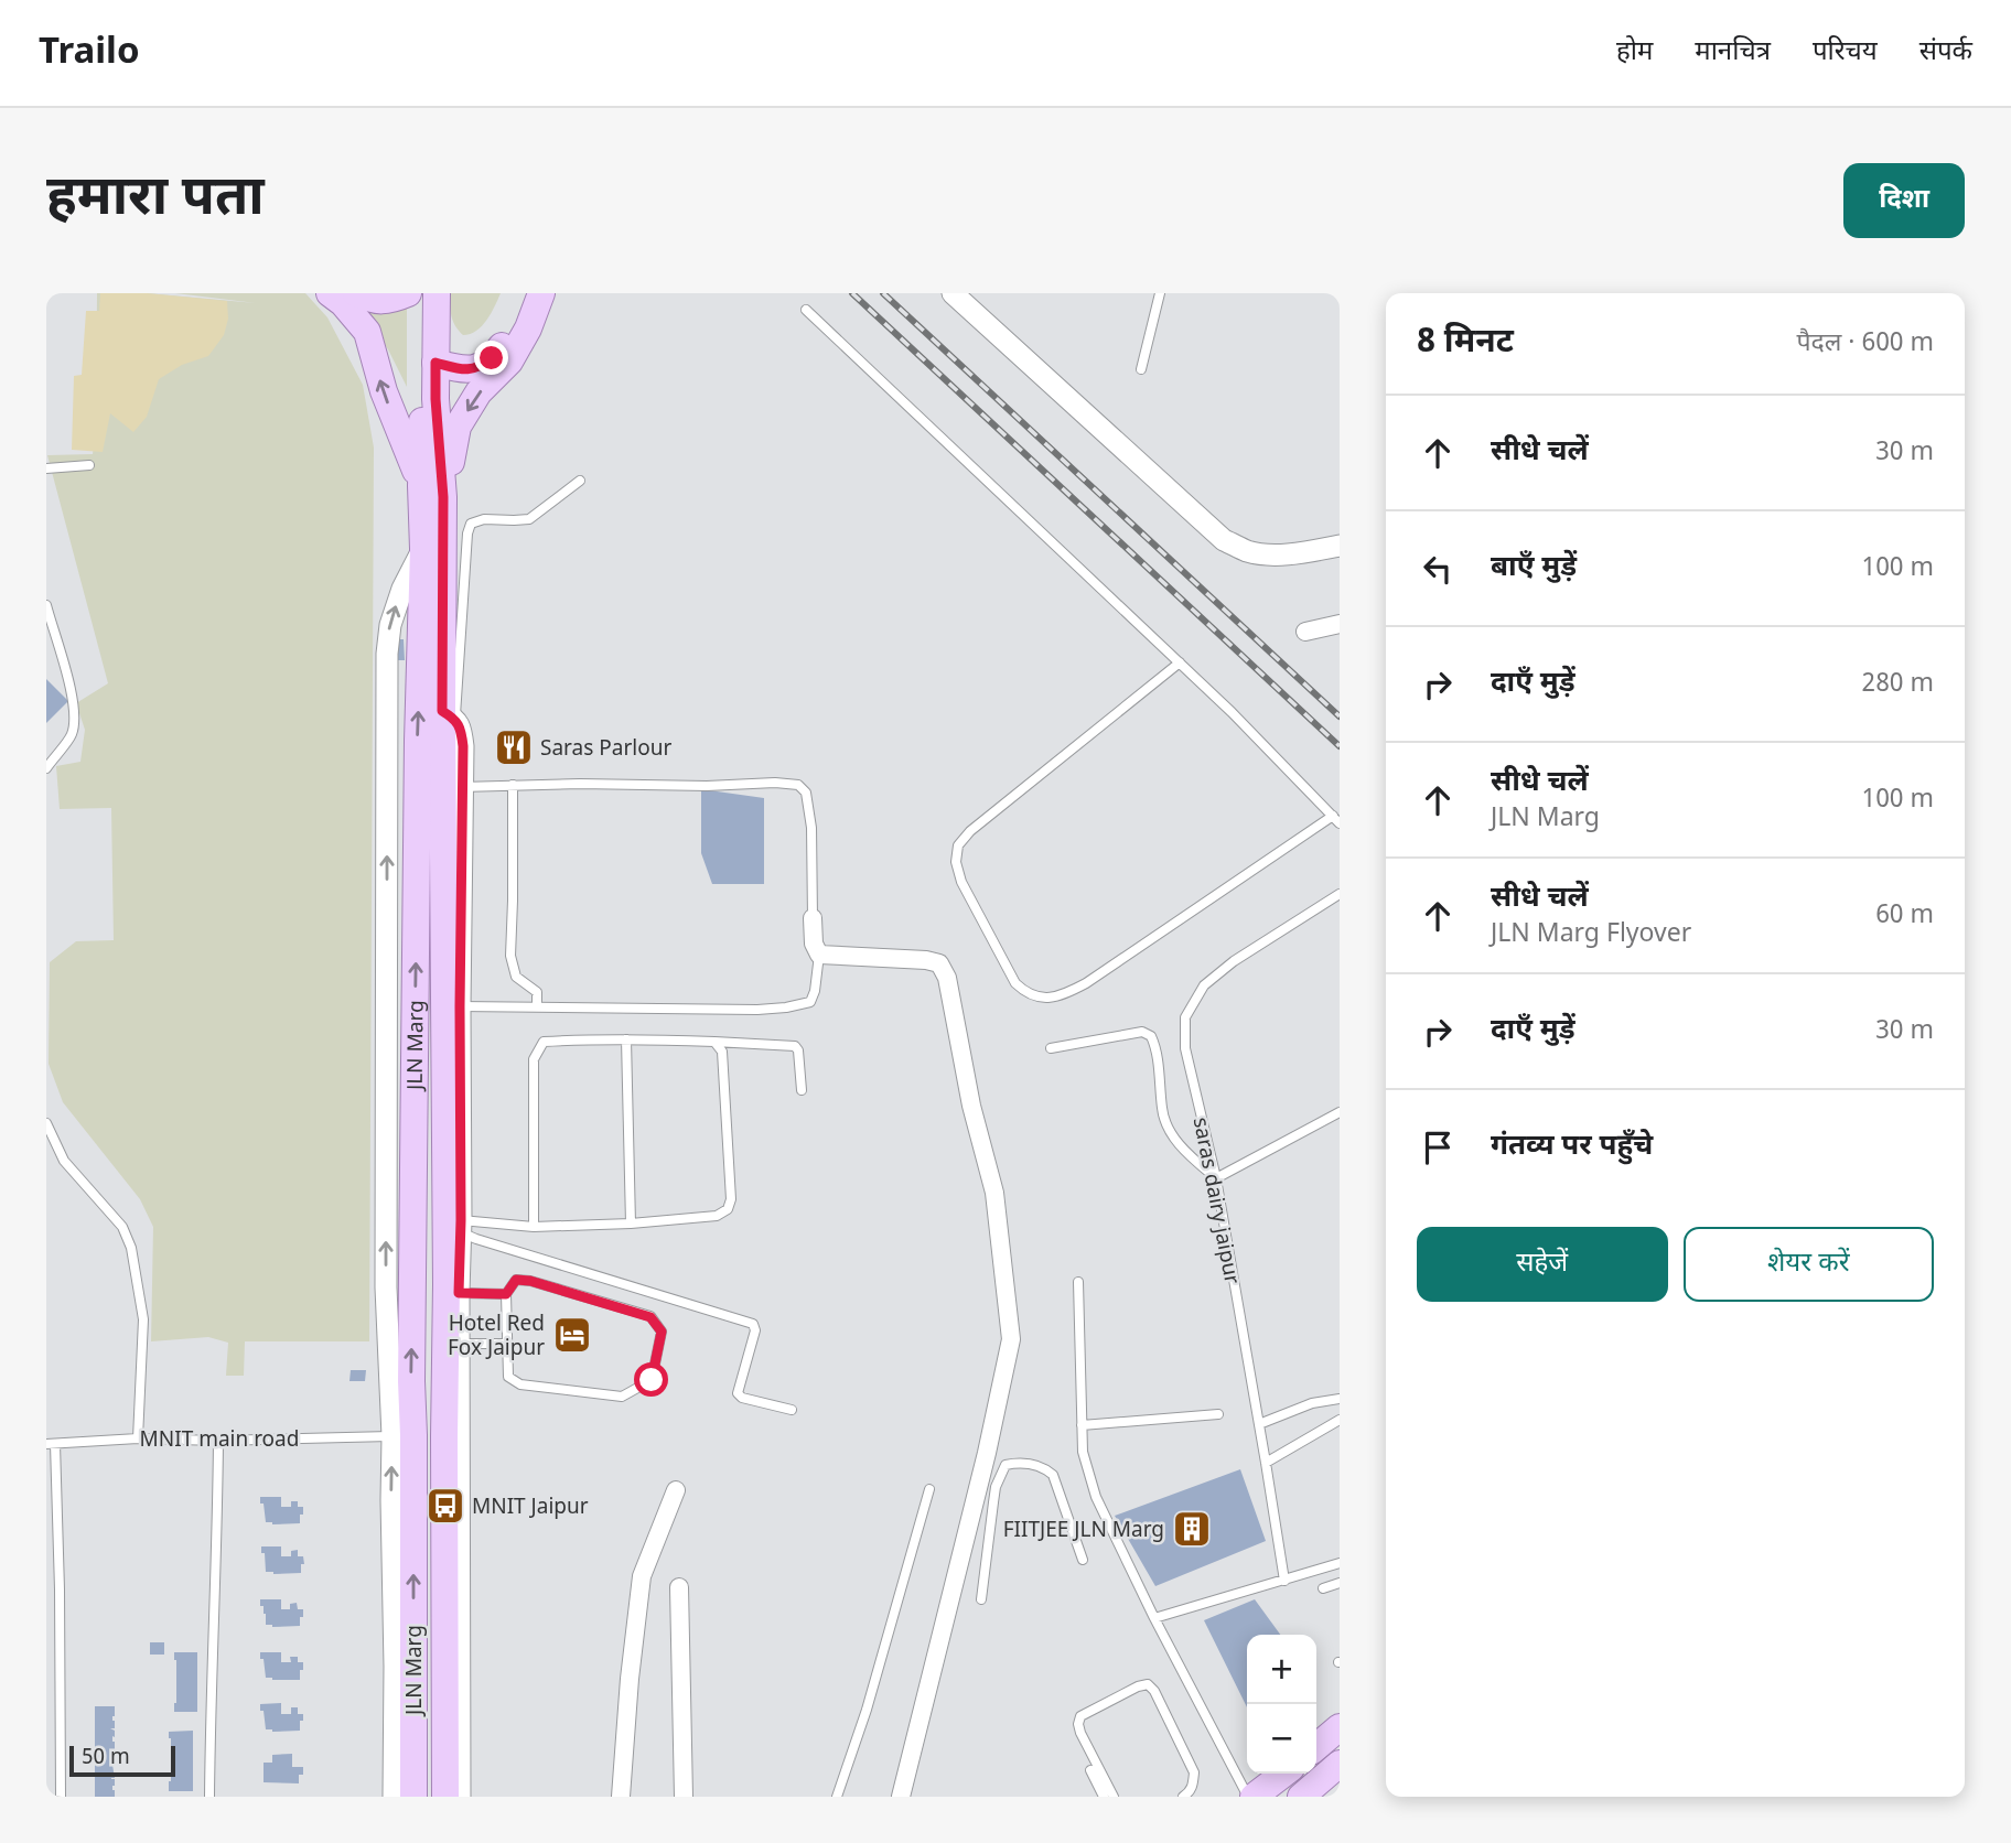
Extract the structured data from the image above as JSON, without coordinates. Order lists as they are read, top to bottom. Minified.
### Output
{"streets":{"main road":["JLN Marg"],"lane":["saras dairy jaipur","MNIT main road"]},"crossings":[["JLN Marg","MNIT main road"]],"places":{"restaurant":["Saras Parlour"],"hotel":["Hotel Red Fox Jaipur"],"bus stop":["MNIT Jaipur"],"building":["FIITJEE JLN Marg"]},"scale_bar":"50 m","page":{"header":"Trailo","nav":["होम","मानचित्र","परिचय","संपर्क"],"buttons":["दिशा",["सहेजें","शेयर करें"]],"title":"हमारा पता","heading":["8 मिनट","पैदल · 600 m"],"list":[["सीधे चलें","30 m"],["बाएँ मुड़ें","100 m"],["दाएँ मुड़ें","280 m"],["सीधे चलें","JLN Marg","100 m"],["सीधे चलें","JLN Marg Flyover","60 m"],["दाएँ मुड़ें","30 m"],"गंतव्य पर पहुँचे"],"map_buttons":["+","−"],"scale":"50 m"}}
